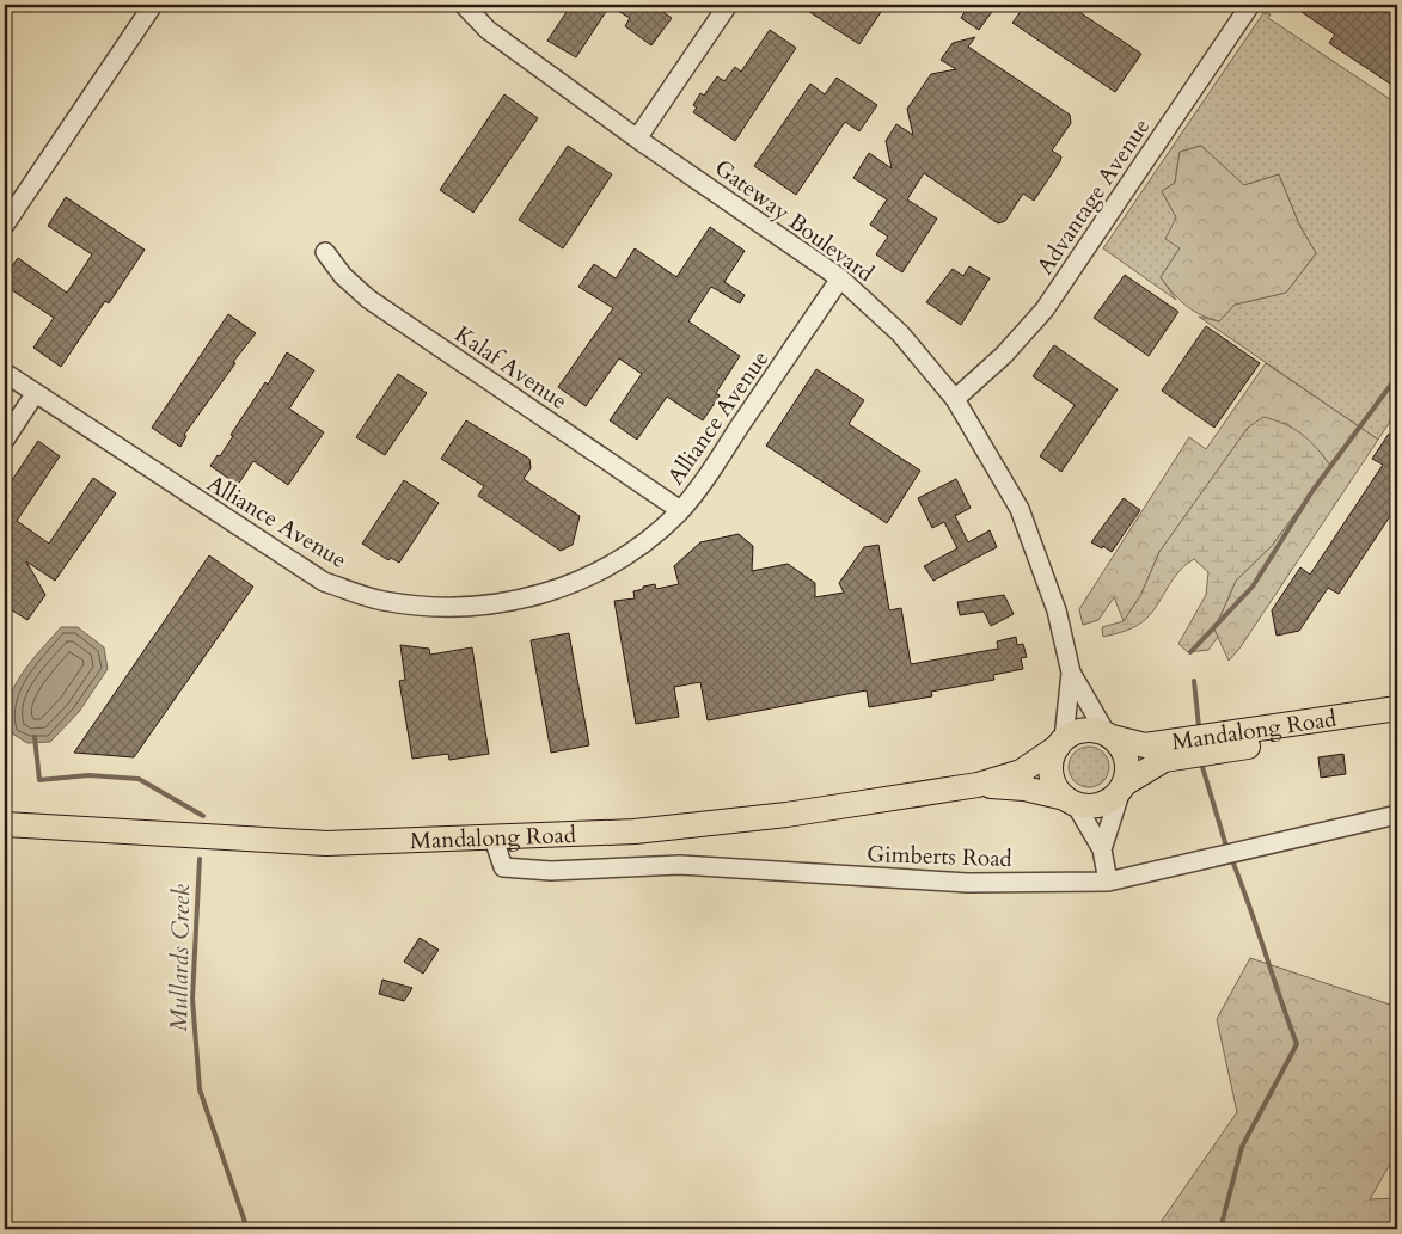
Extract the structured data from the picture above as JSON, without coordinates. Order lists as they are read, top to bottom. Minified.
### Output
{"streets":{"main road":["Mandalong Road"],"street":["Advantage Avenue","Gateway Boulevard","Kalaf Avenue","Alliance Avenue","Gimberts Road"]},"crossings":[["Advantage Avenue","Gateway Boulevard"],["Gateway Boulevard","Alliance Avenue"],["Gateway Boulevard","Mandalong Road"],["Kalaf Avenue","Alliance Avenue"],["Mandalong Road","Gimberts Road"]],"water":["Mullards Creek"]}
